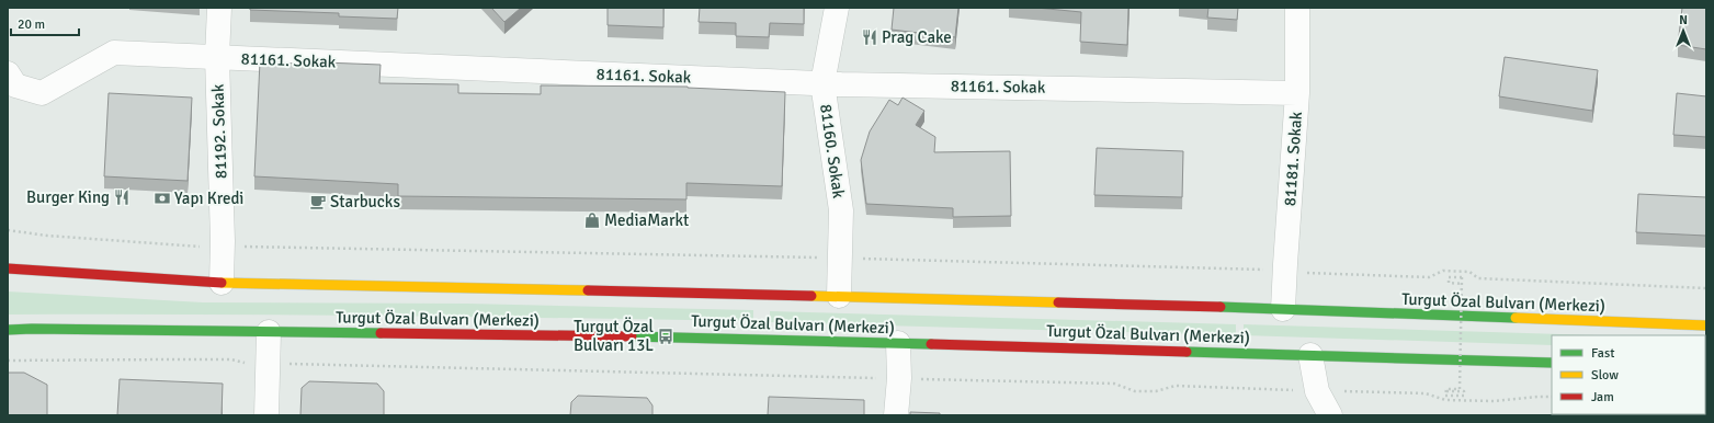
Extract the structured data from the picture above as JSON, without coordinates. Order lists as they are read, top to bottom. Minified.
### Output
{"streets":{"main road":["Turgut Özal Bulvarı (Merkezi)"],"street":["81161. Sokak","81192. Sokak","81160. Sokak","81181. Sokak"]},"crossings":[["81161. Sokak","81192. Sokak"],["81161. Sokak","81160. Sokak"],["81161. Sokak","81181. Sokak"],["81192. Sokak","Turgut Özal Bulvarı (Merkezi)"],["81160. Sokak","Turgut Özal Bulvarı (Merkezi)"],["81181. Sokak","Turgut Özal Bulvarı (Merkezi)"]],"places":{"restaurant":["Prag Cake","Burger King"],"bank":["Yapı Kredi"],"cafe":["Starbucks"],"shop":["MediaMarkt"],"bus stop":["Turgut Özal Bulvarı 13L"]},"legend":["Fast","Slow","Jam"],"scale_bar":"20 m","north":"top"}
